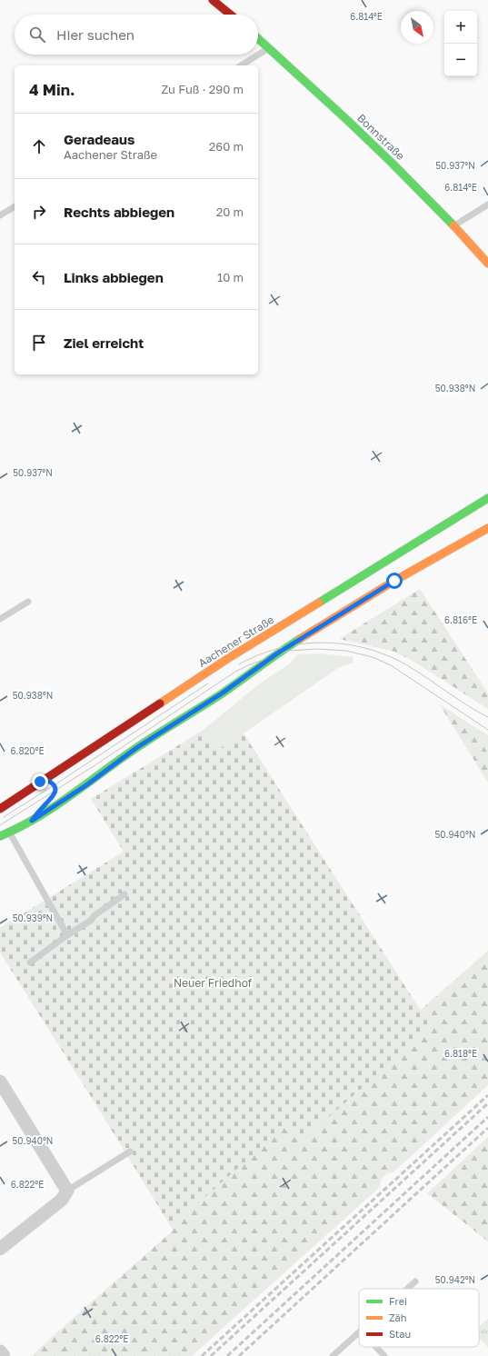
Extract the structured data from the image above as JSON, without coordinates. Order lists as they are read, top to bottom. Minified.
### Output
{"streets":{"main road":["Bonnstraße","Aachener Straße"]},"parks":["Neuer Friedhof"],"legend":["Frei","Zäh","Stau"],"north":"bottom right","page":{"map_buttons":["+","−"],"search":"Hier suchen","heading":["4 Min.","Zu Fuß · 290 m"],"list":[["Geradeaus","Aachener Straße","260 m"],["Rechts abbiegen","20 m"],["Links abbiegen","10 m"],"Ziel erreicht"]},"coordinates":["6.814°E","50.937°N","50.938°N","6.816°E","6.820°E","50.940°N","50.939°N","6.818°E","6.822°E","50.942°N"]}
